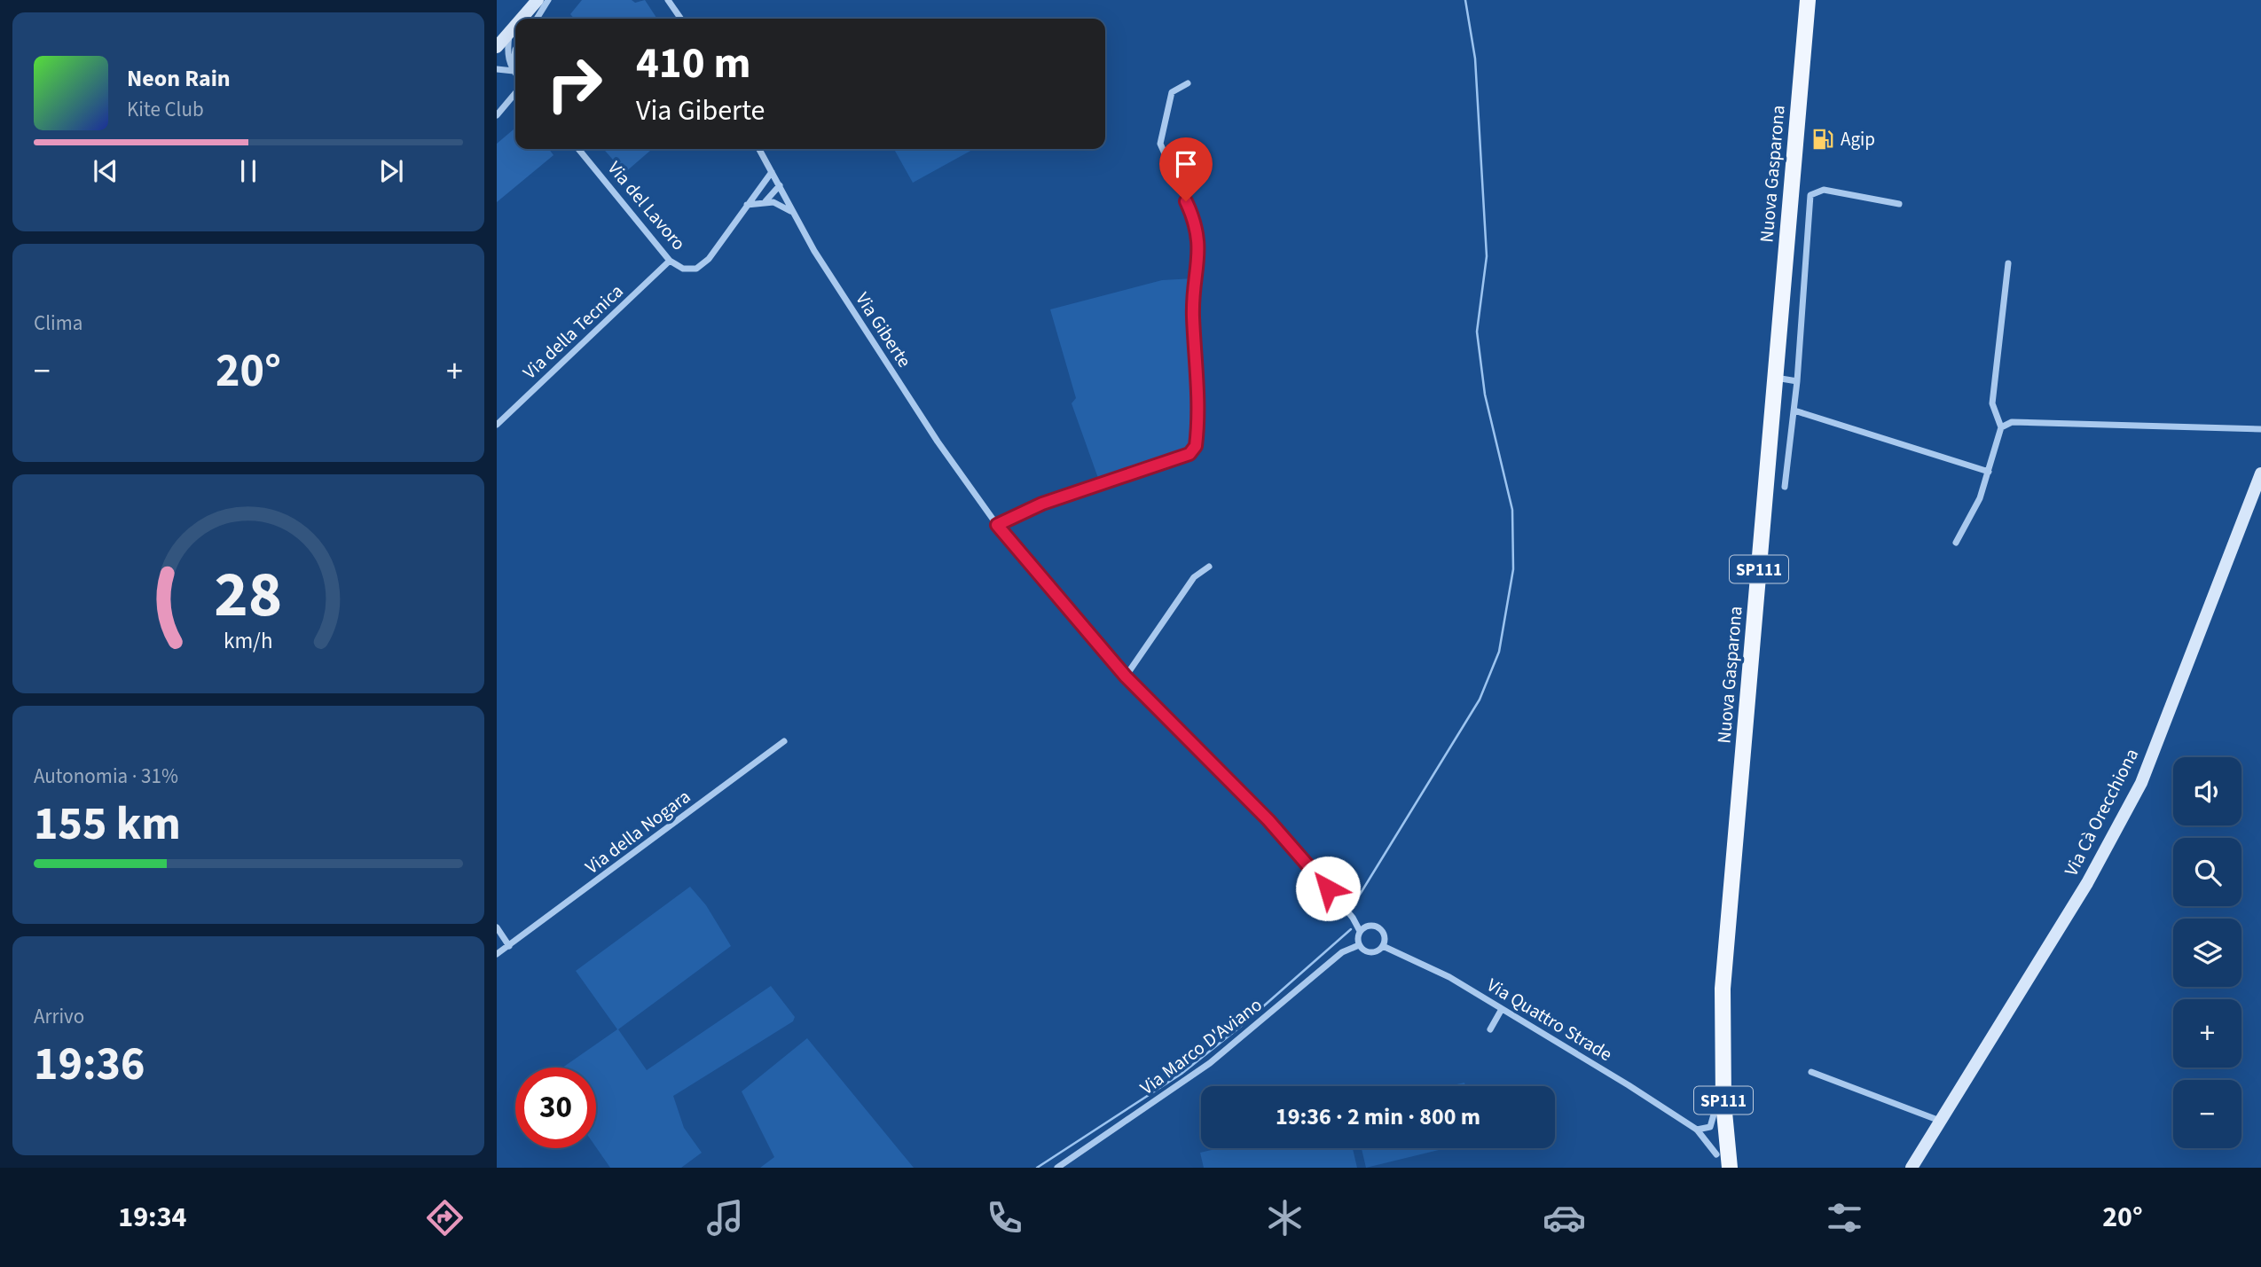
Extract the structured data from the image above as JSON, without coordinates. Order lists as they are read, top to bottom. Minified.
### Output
{"streets":{"main road":["Nuova Gasparona","SP111","Via Cà Orecchiona"],"street":["Via del Lavoro","Via Giberte","Via della Tecnica","Via della Nogara","Via Quattro Strade","Via Marco D'Aviano"]},"crossings":[["Via del Lavoro","Via Giberte"],["Via del Lavoro","Via della Tecnica"],["Via Giberte","Via Quattro Strade"],["Via Giberte","Via Marco D'Aviano"],["Via Quattro Strade","Via Marco D'Aviano"]],"places":{"fuel station":["Agip"]},"page":{"turn":["410 m","Via Giberte"],"song":["Neon Rain","Kite Club"],"tile":["Clima",["Autonomia · 31%","155 km"],["Arrivo","19:36"]],"heat":["−","20°","+"],"map_buttons":["+","−"],"limit":"30","trip":"19:36 · 2 min · 800 m","tabs":["19:34","20°"],"gauge":["28","km/h"]}}
